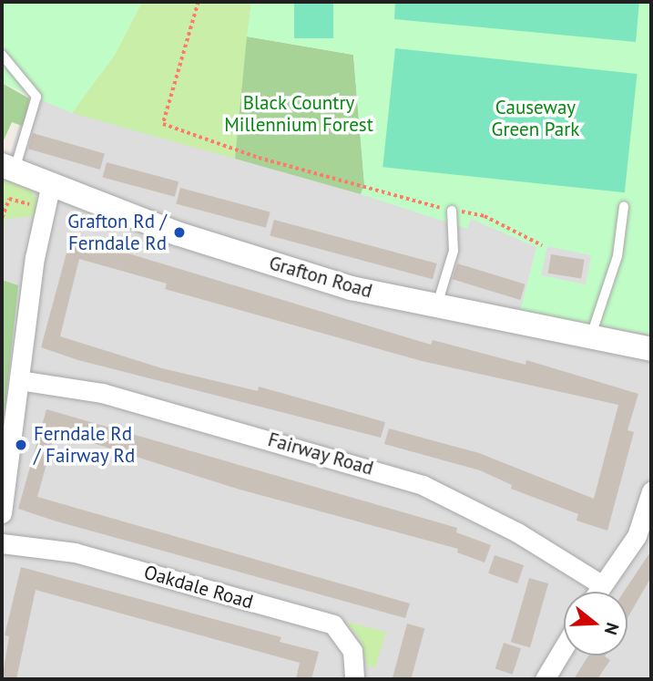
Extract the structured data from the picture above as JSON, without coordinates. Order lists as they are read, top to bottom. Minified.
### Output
{"streets":{"street":["Grafton Road","Fairway Road","Oakdale Road"]},"parks":["Black Country Millennium Forest","Causeway Green Park"],"places":["Grafton Rd / Ferndale Rd","Ferndale Rd / Fairway Rd"],"north":"right"}
